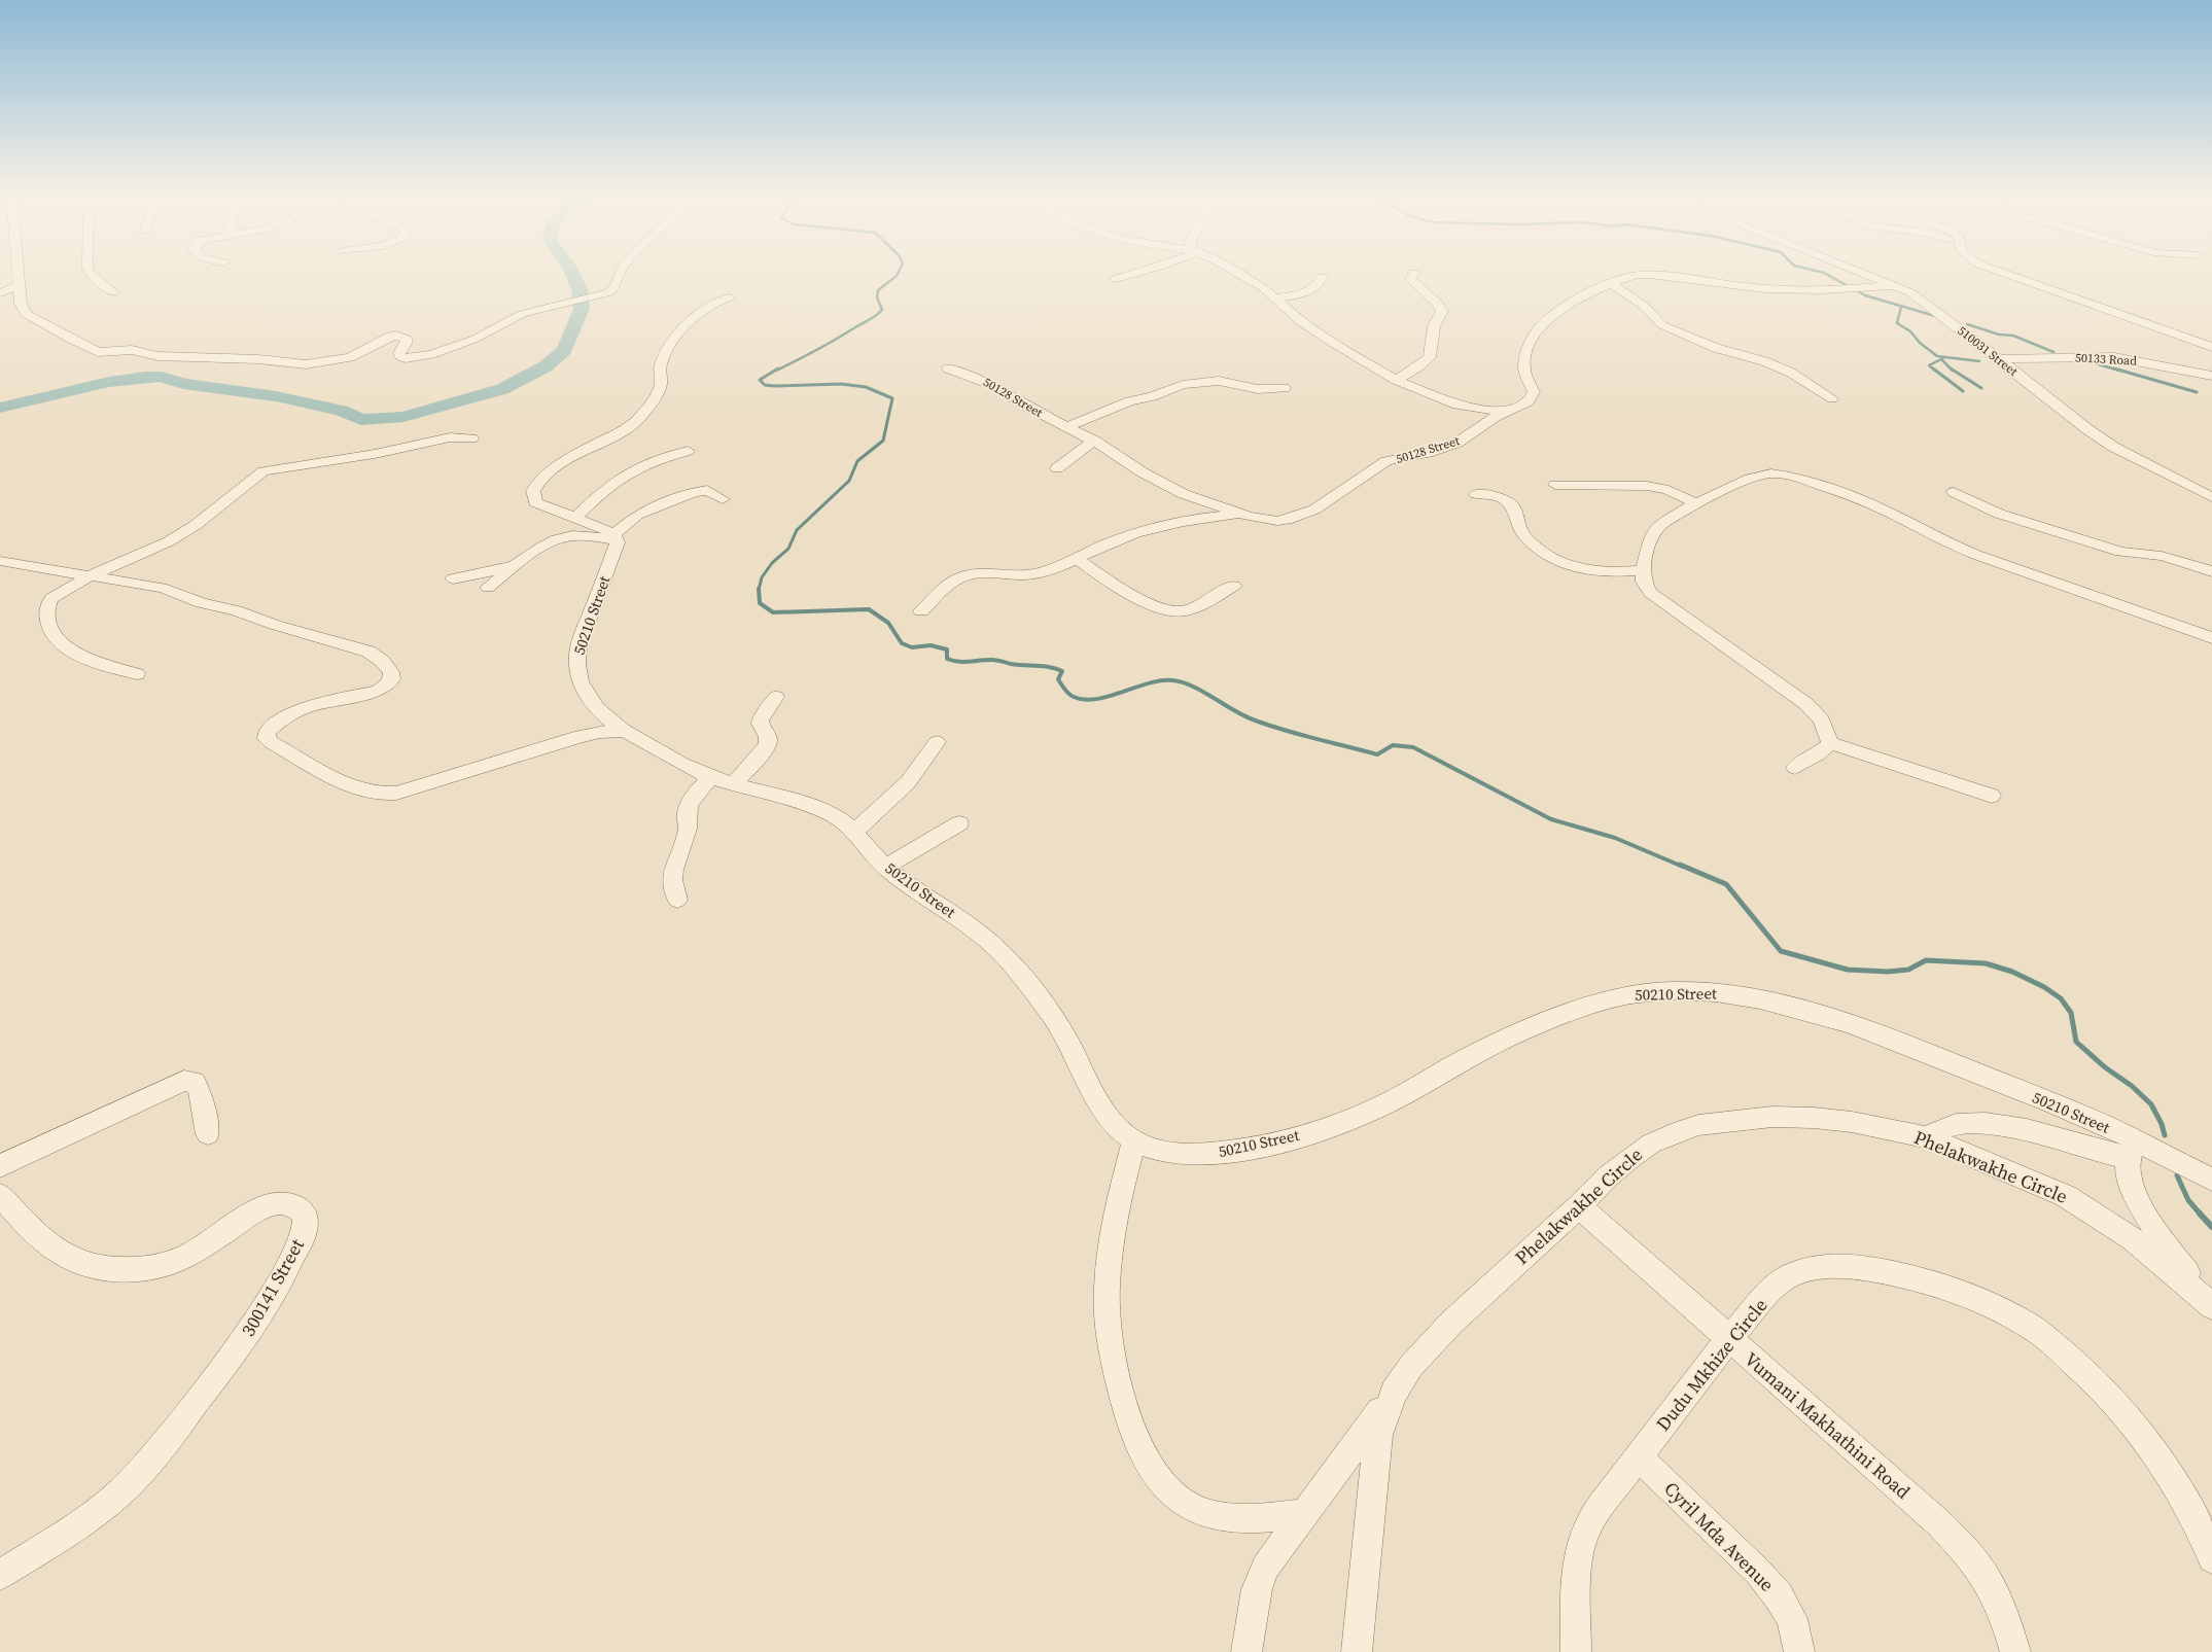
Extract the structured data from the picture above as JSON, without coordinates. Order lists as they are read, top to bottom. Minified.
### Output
{"streets":{"street":["510031 Street","50133 Road","50128 Street","50210 Street","Phelakwakhe Circle","300141 Street","Dudu Mkhize Circle","Vumani Makhathini Road","Cyril Mda Avenue"]},"crossings":[["510031 Street","50133 Road"],["510031 Street","50128 Street"],["Phelakwakhe Circle","Vumani Makhathini Road"],["Dudu Mkhize Circle","Vumani Makhathini Road"],["Dudu Mkhize Circle","Cyril Mda Avenue"]]}
